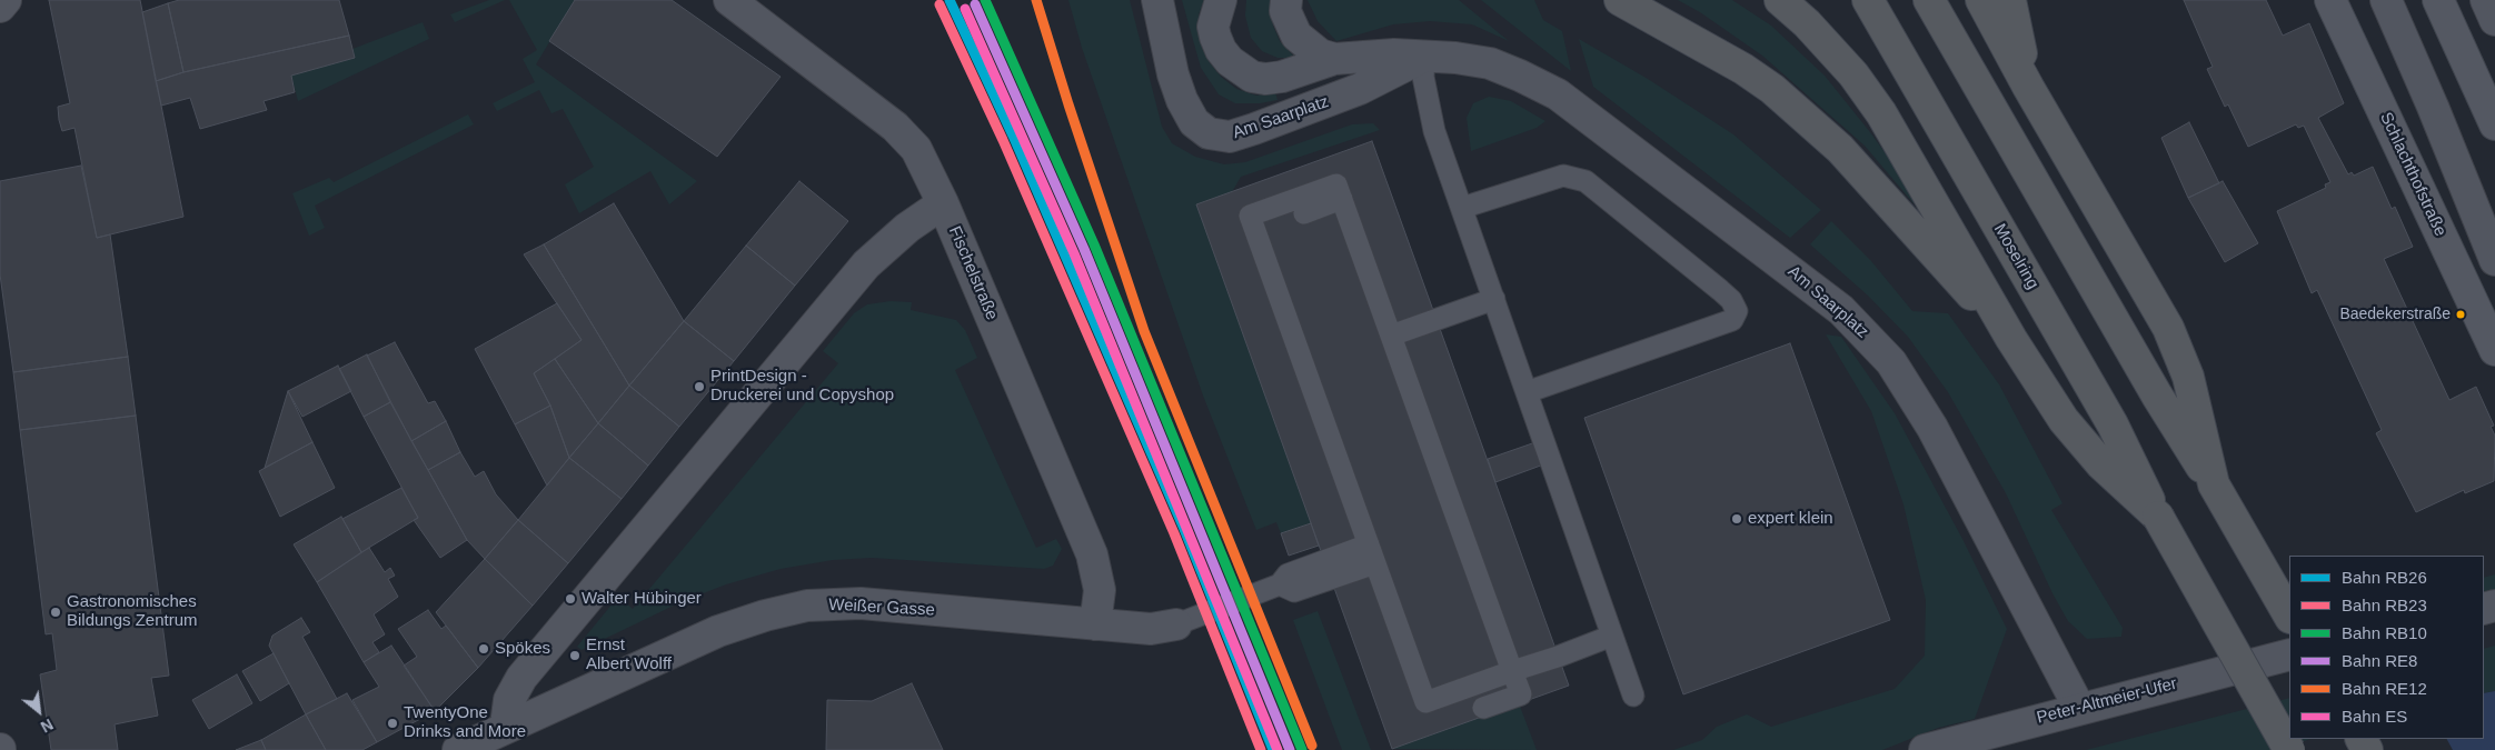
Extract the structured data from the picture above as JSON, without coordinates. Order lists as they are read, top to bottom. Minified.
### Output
{"streets":{"highway":["Moselring"],"main road":["Schlachthofstraße"],"street":["Am Saarplatz","Fischelstraße","Weißer Gasse","Peter-Altmeier-Ufer"]},"crossings":[["Am Saarplatz","Peter-Altmeier-Ufer"],["Fischelstraße","Weißer Gasse"]],"places":["Baedekerstraße","PrintDesign - Druckerei und Copyshop","expert klein","Walter Hübinger","Gastronomisches Bildungs Zentrum","Spökes","Ernst Albert Wolff","TwentyOne Drinks and More"],"lines":["rail line RB26","rail line RB10","rail line RE12","rail line RB23","rail line RE8","rail line ES"],"legend":["Bahn RB26","Bahn RB23","Bahn RB10","Bahn RE8","Bahn RE12","Bahn ES"],"north":"bottom right"}
